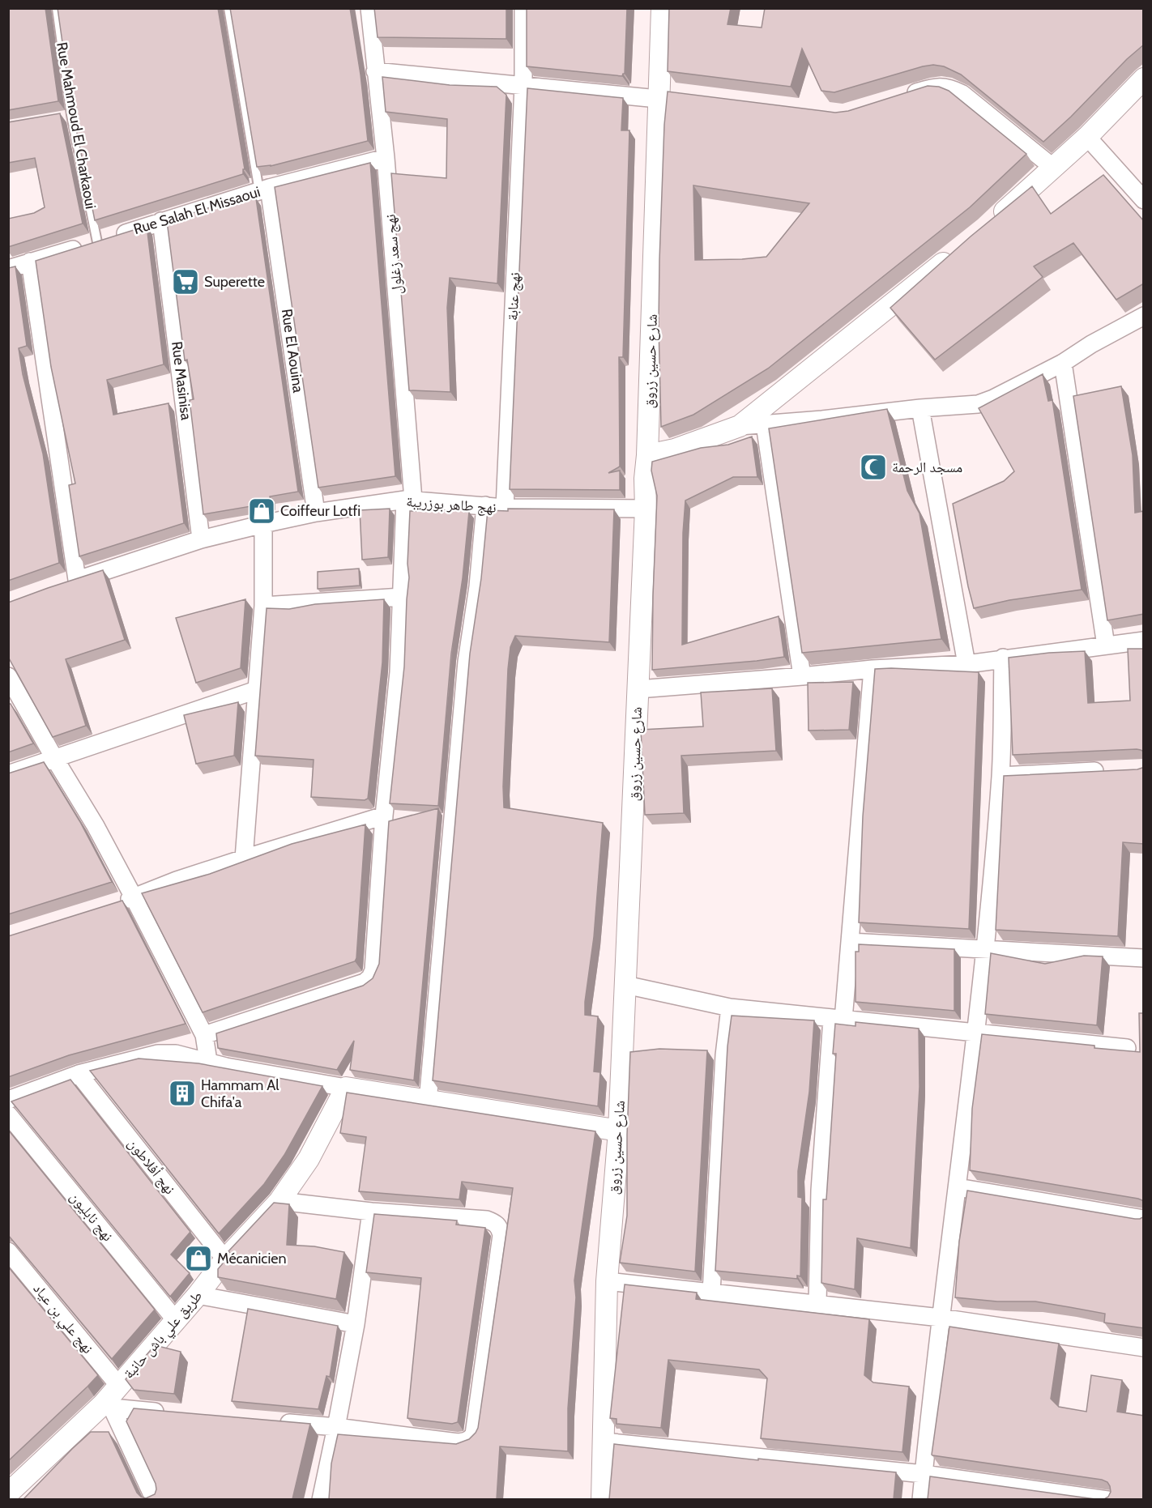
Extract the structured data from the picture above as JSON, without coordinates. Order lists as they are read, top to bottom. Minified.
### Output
{"streets":{"street":["Rue Salah El Missaoui","نهج سعد زغلول","نهج عنابة","Rue El Aouina","شارع حسين زروق","Rue Masinisa","نهج طاهر بوزريبة","نهج أفلاطون","نهج نابليون","نهج علي بن عياد","طريق علي باش حانبة"],"lane":["Rue Mahmoud El Charkaoui"]},"crossings":[["Rue Mahmoud El Charkaoui","Rue Salah El Missaoui"],["Rue Salah El Missaoui","نهج سعد زغلول"],["Rue Salah El Missaoui","Rue El Aouina"],["Rue Salah El Missaoui","Rue Masinisa"],["نهج سعد زغلول","نهج طاهر بوزريبة"],["نهج عنابة","نهج طاهر بوزريبة"],["Rue El Aouina","نهج طاهر بوزريبة"],["شارع حسين زروق","نهج طاهر بوزريبة"],["Rue Masinisa","نهج طاهر بوزريبة"],["نهج أفلاطون","طريق علي باش حانبة"],["نهج نابليون","طريق علي باش حانبة"],["نهج علي بن عياد","طريق علي باش حانبة"]],"places":{"supermarket":["Superette"],"mosque":["مسجد الرحمة"],"shop":["Coiffeur Lotfi","Mécanicien"],"building":["Hammam Al Chifa'a"]}}
